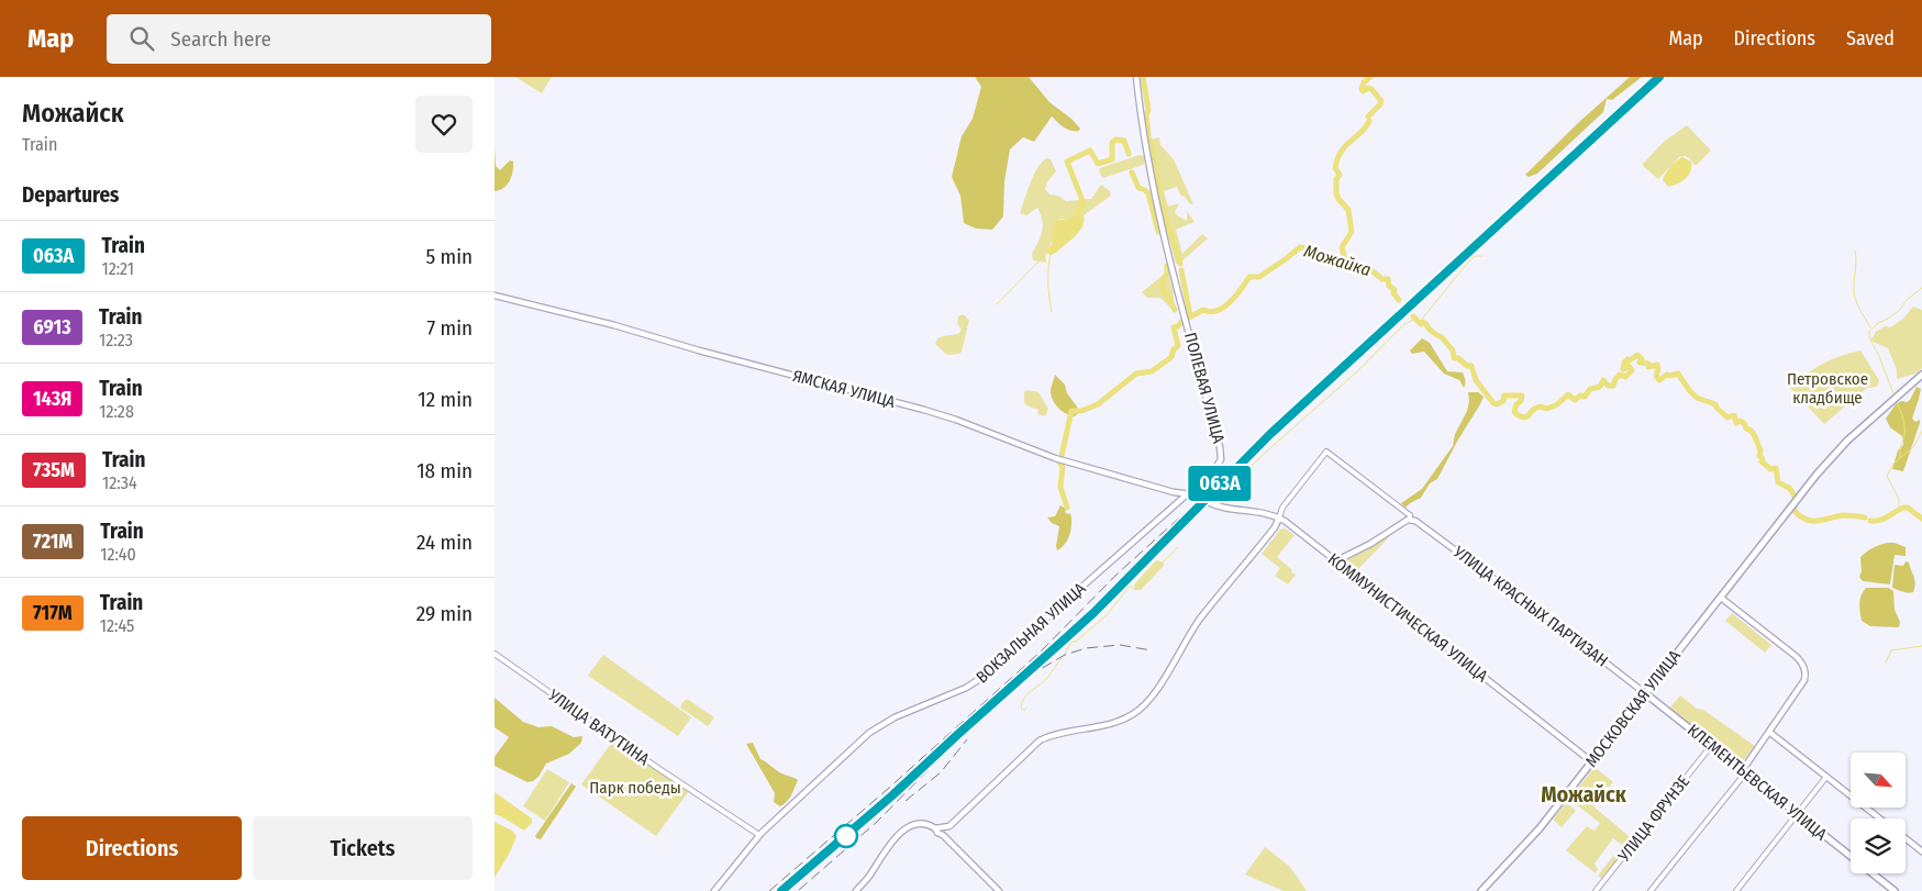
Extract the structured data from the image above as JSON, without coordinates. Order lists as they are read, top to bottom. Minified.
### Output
{"streets":{"main road":["ПОЛЕВАЯ УЛИЦА","ЯМСКАЯ УЛИЦА","УЛИЦА КРАСНЫХ ПАРТИЗАН","КОММУНИСТИЧЕСКАЯ УЛИЦА","ВОКЗАЛЬНАЯ УЛИЦА","МОСКОВСКАЯ УЛИЦА","КЛЕМЕНТЬЕВСКАЯ УЛИЦА"],"street":["УЛИЦА ВАТУТИНА","УЛИЦА ФРУНЗЕ"]},"crossings":[["ПОЛЕВАЯ УЛИЦА","ЯМСКАЯ УЛИЦА"],["ПОЛЕВАЯ УЛИЦА","ВОКЗАЛЬНАЯ УЛИЦА"],["ЯМСКАЯ УЛИЦА","ВОКЗАЛЬНАЯ УЛИЦА"],["УЛИЦА КРАСНЫХ ПАРТИЗАН","МОСКОВСКАЯ УЛИЦА"],["УЛИЦА КРАСНЫХ ПАРТИЗАН","КЛЕМЕНТЬЕВСКАЯ УЛИЦА"],["КОММУНИСТИЧЕСКАЯ УЛИЦА","МОСКОВСКАЯ УЛИЦА"],["ВОКЗАЛЬНАЯ УЛИЦА","УЛИЦА ВАТУТИНА"],["МОСКОВСКАЯ УЛИЦА","КЛЕМЕНТЬЕВСКАЯ УЛИЦА"],["КЛЕМЕНТЬЕВСКАЯ УЛИЦА","УЛИЦА ФРУНЗЕ"]],"districts":["Можайск"],"water":["Можайка"],"parks":["Петровское кладбище","Парк победы"],"north":"bottom right","page":{"header":"Map","search":"Search here","nav":["Map","Directions","Saved"],"heading":[["Можайск","Train"],"Departures"],"on_map":"063А","list":[{"mark":"063А","name":"Train","note":"12:21","value":"5 min"},{"mark":"6913","name":"Train","note":"12:23","value":"7 min"},{"mark":"143Я","name":"Train","note":"12:28","value":"12 min"},{"mark":"735М","name":"Train","note":"12:34","value":"18 min"},{"mark":"721М","name":"Train","note":"12:40","value":"24 min"},{"mark":"717М","name":"Train","note":"12:45","value":"29 min"}],"buttons":["Directions","Tickets"]}}
